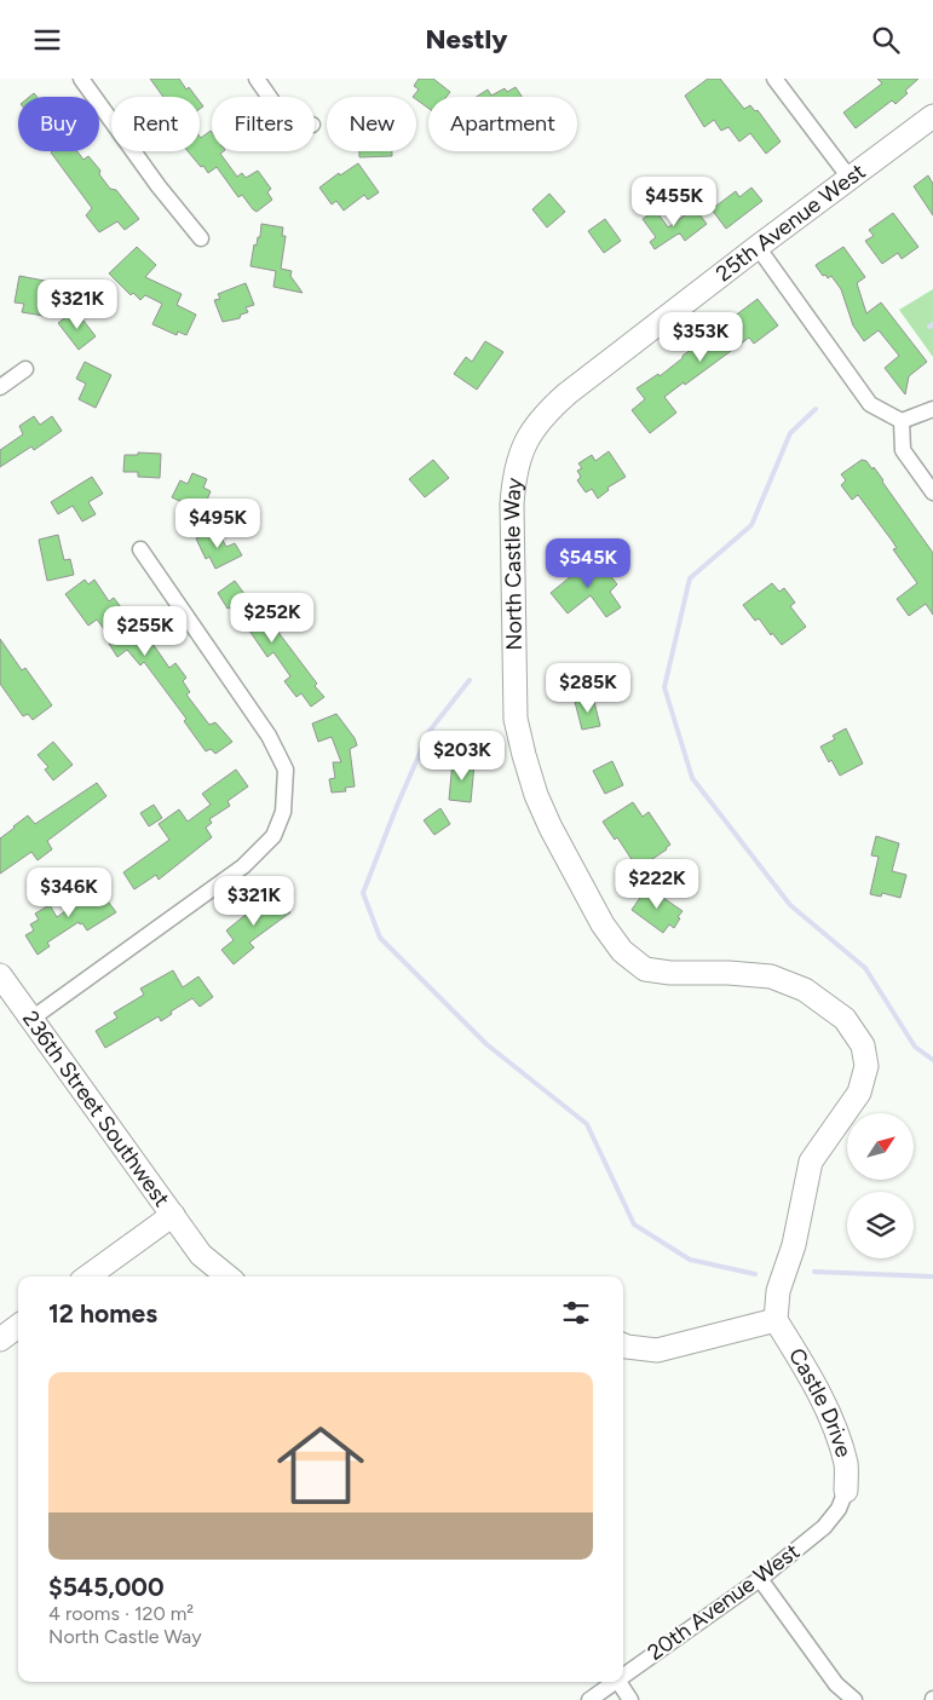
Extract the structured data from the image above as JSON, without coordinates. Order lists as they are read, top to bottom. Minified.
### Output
{"streets":{"street":["25th Avenue West","North Castle Way","236th Street Southwest","Castle Drive","20th Avenue West"]},"crossings":[["25th Avenue West","North Castle Way"],["North Castle Way","Castle Drive"],["Castle Drive","20th Avenue West"]],"north":"top right","page":{"header":"Nestly","chip":["Buy","Rent","Filters","New","Apartment"],"price":["$455K","$321K","$353K","$495K","$545K","$252K","$255K","$285K","$203K","$222K","$346K","$321K"],"heading":"12 homes","list":[{"name":"$545,000","note":"4 rooms · 120 m² · North Castle Way"}]}}
